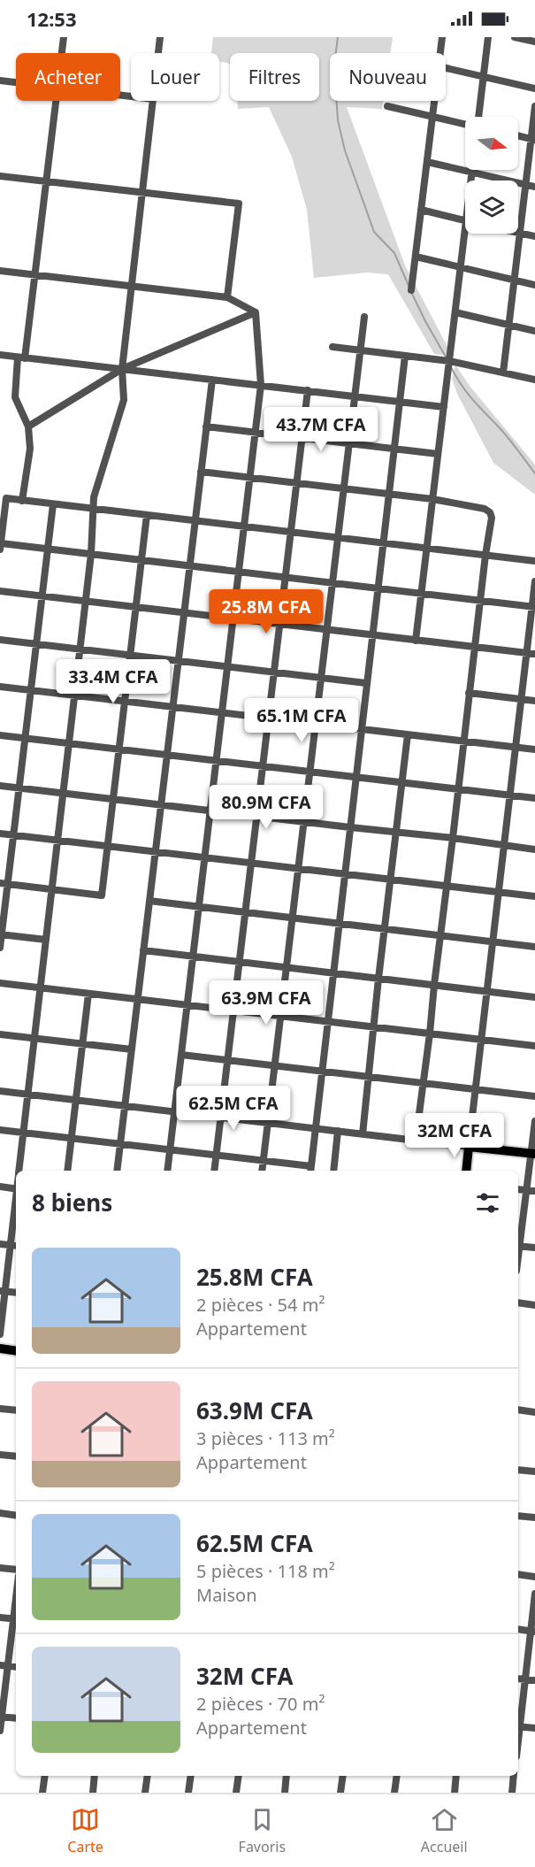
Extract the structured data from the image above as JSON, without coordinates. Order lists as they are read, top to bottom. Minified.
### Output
{"north":"right","page":{"status":"12:53","chip":["Acheter","Louer","Filtres","Nouveau"],"price":["43.7M CFA","25.8M CFA","33.4M CFA","65.1M CFA","80.9M CFA","63.9M CFA","62.5M CFA","32M CFA"],"heading":"8 biens","list":[{"name":"25.8M CFA","note":"2 pièces · 54 m² · Appartement"},{"name":"63.9M CFA","note":"3 pièces · 113 m² · Appartement"},{"name":"62.5M CFA","note":"5 pièces · 118 m² · Maison"},{"name":"32M CFA","note":"2 pièces · 70 m² · Appartement"}],"tabs":["Carte","Favoris","Accueil"]}}
